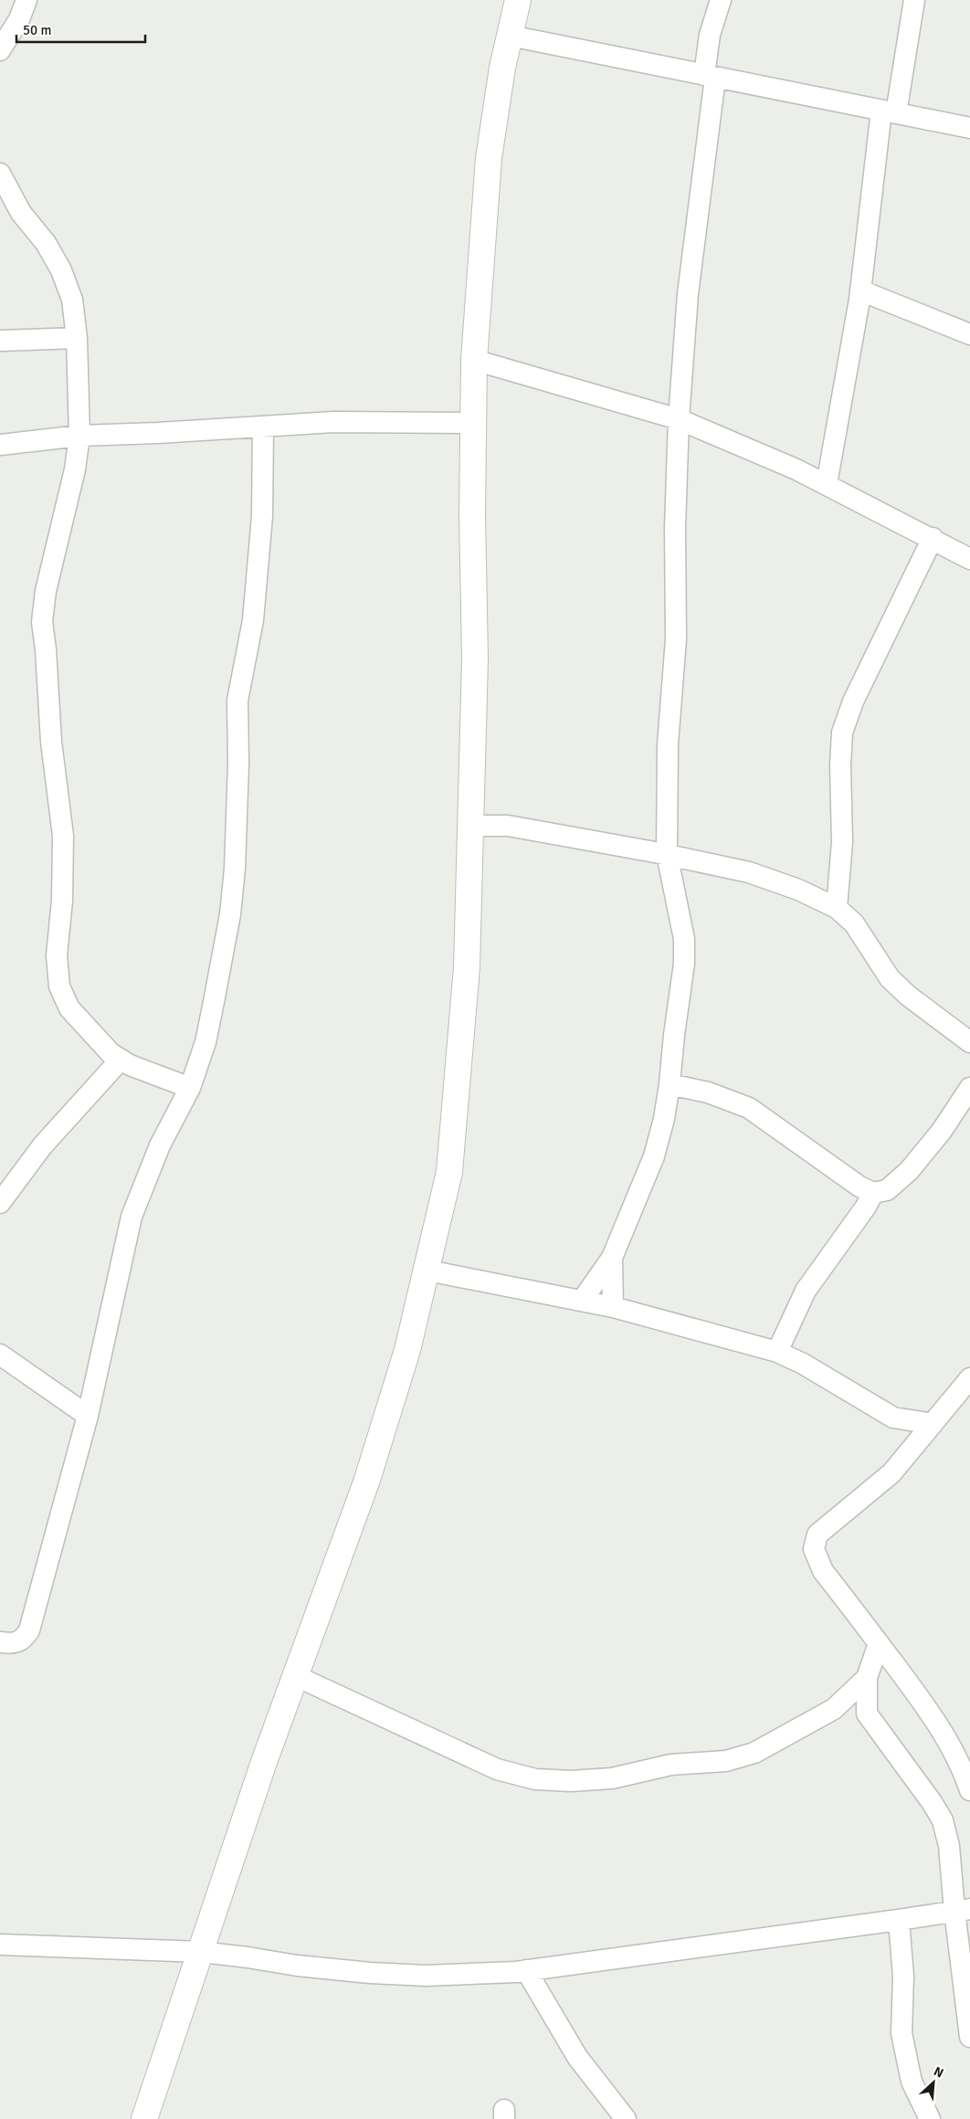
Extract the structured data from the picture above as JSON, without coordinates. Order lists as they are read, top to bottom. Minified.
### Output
{"scale_bar":"50 m","north":"top right"}
